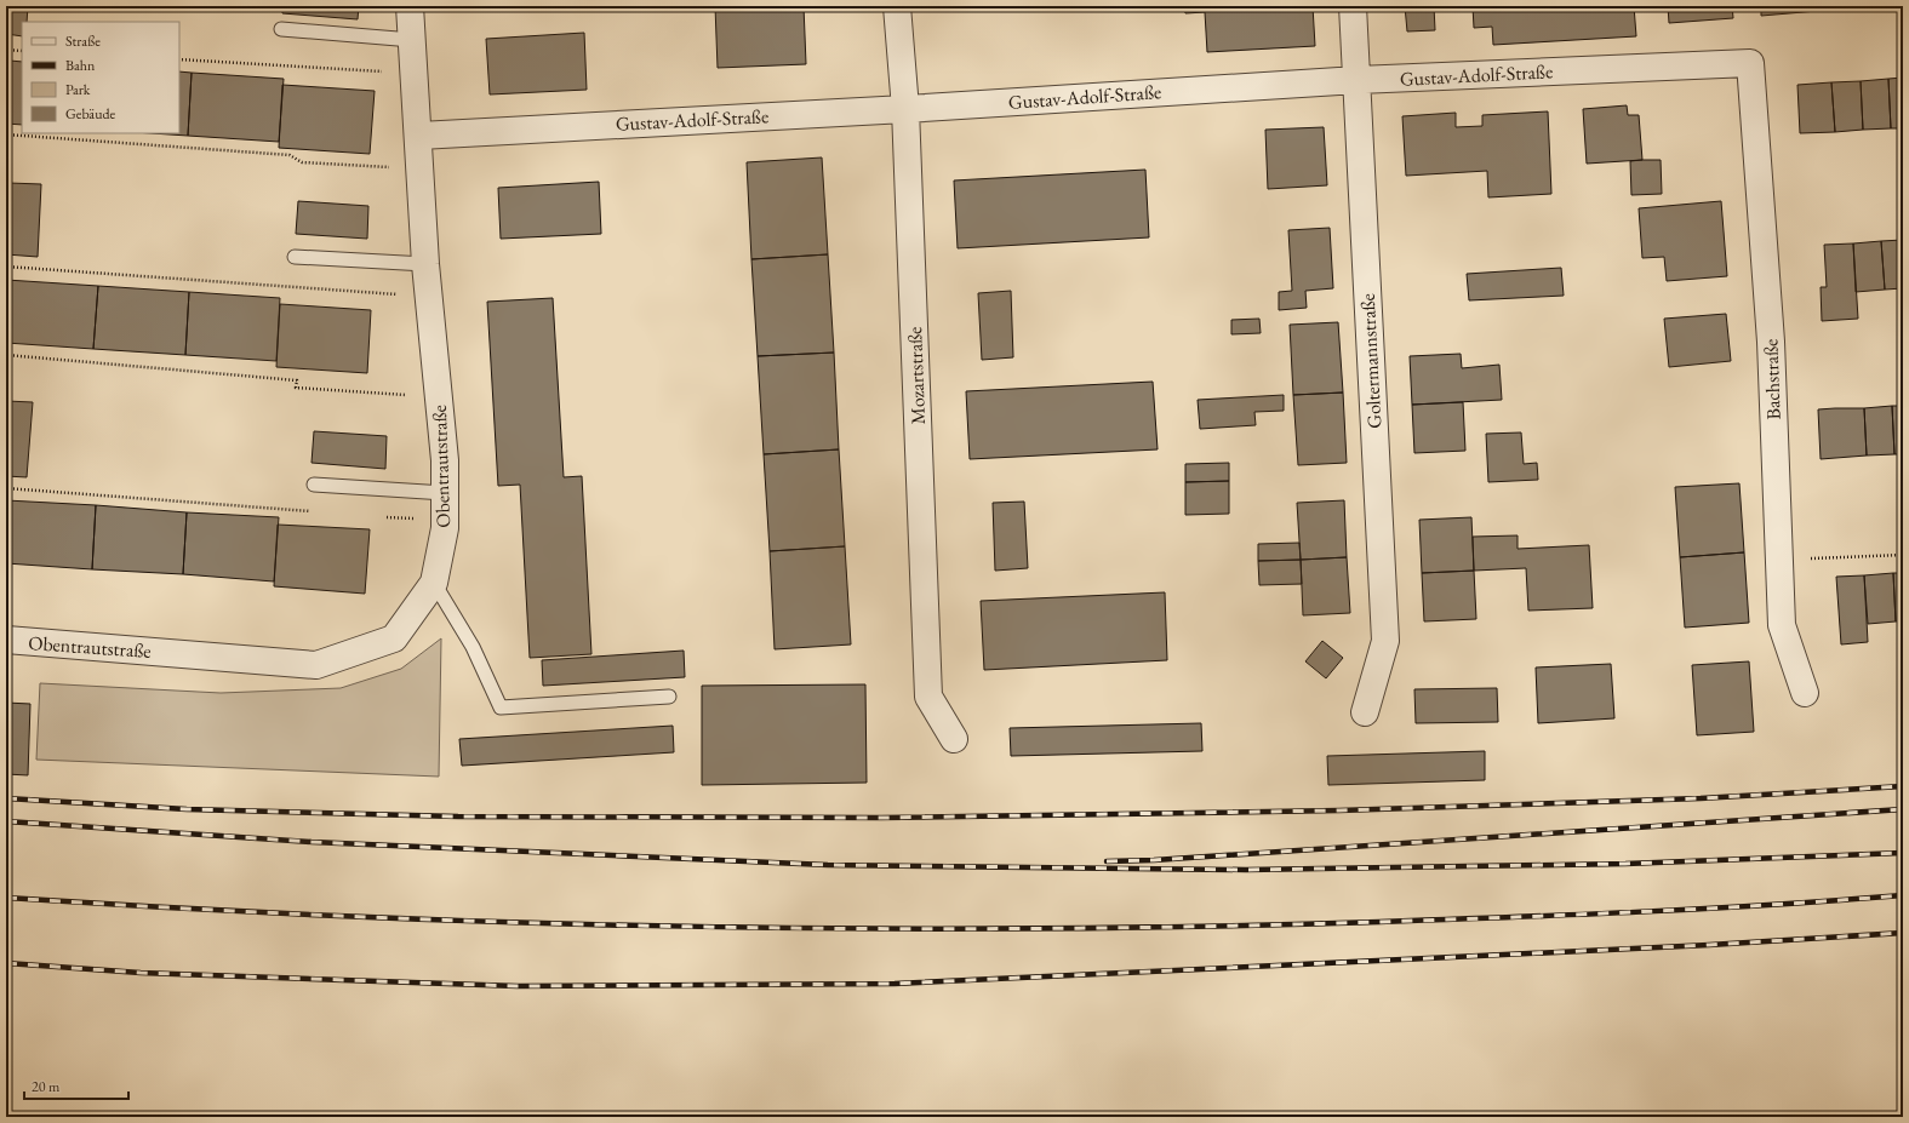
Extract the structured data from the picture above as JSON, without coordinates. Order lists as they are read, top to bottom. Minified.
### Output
{"streets":{"street":["Gustav-Adolf-Straße","Goltermannstraße","Mozartstraße","Bachstraße","Obentrautstraße"]},"crossings":[["Gustav-Adolf-Straße","Goltermannstraße"],["Gustav-Adolf-Straße","Mozartstraße"],["Gustav-Adolf-Straße","Bachstraße"],["Gustav-Adolf-Straße","Obentrautstraße"]],"legend":["Straße","Bahn","Park","Gebäude"],"scale_bar":"20 m"}
